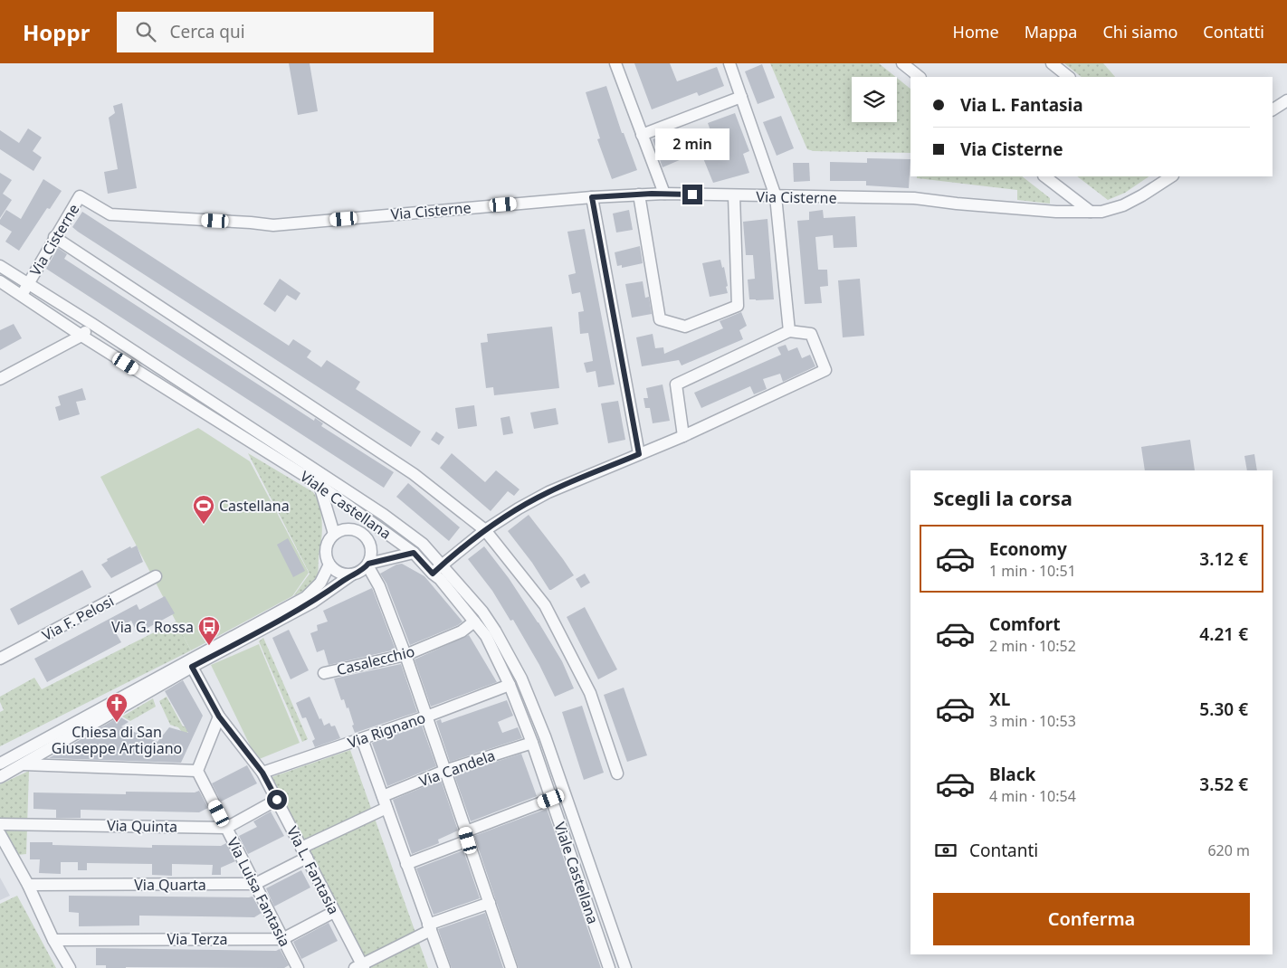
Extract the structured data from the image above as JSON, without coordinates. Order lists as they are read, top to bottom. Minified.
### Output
{"streets":{"street":["Via Cisterne","Viale Castellana","Via F. Pelosi","Casalecchio","Via Rignano","Via Candela","Via Quinta","Via L. Fantasia","Via Quarta","Via Luisa Fantasia","Via Terza"]},"crossings":[["Via Cisterne","Viale Castellana"],["Viale Castellana","Casalecchio"],["Viale Castellana","Via Rignano"],["Viale Castellana","Via Candela"],["Via Rignano","Via L. Fantasia"],["Via Quinta","Via L. Fantasia"],["Via Quinta","Via Luisa Fantasia"],["Via L. Fantasia","Via Quarta"],["Via L. Fantasia","Via Terza"],["Via Quarta","Via Luisa Fantasia"],["Via Luisa Fantasia","Via Terza"]],"places":{"sports":["Castellana"],"bus stop":["Via G. Rossa"],"church":["Chiesa di San Giuseppe Artigiano"]},"page":{"header":"Hoppr","search":"Cerca qui","nav":["Home","Mappa","Chi siamo","Contatti"],"banner":["Via L. Fantasia","Via Cisterne"],"bubble":"2 min","heading":"Scegli la corsa","list":[{"name":"Economy","note":"1 min · 10:51","value":"3.12 €"},{"name":"Comfort","note":"2 min · 10:52","value":"4.21 €"},{"name":"XL","note":"3 min · 10:53","value":"5.30 €"},{"name":"Black","note":"4 min · 10:54","value":"3.52 €"}],"pay":["Contanti","620 m"],"buttons":"Conferma"}}
